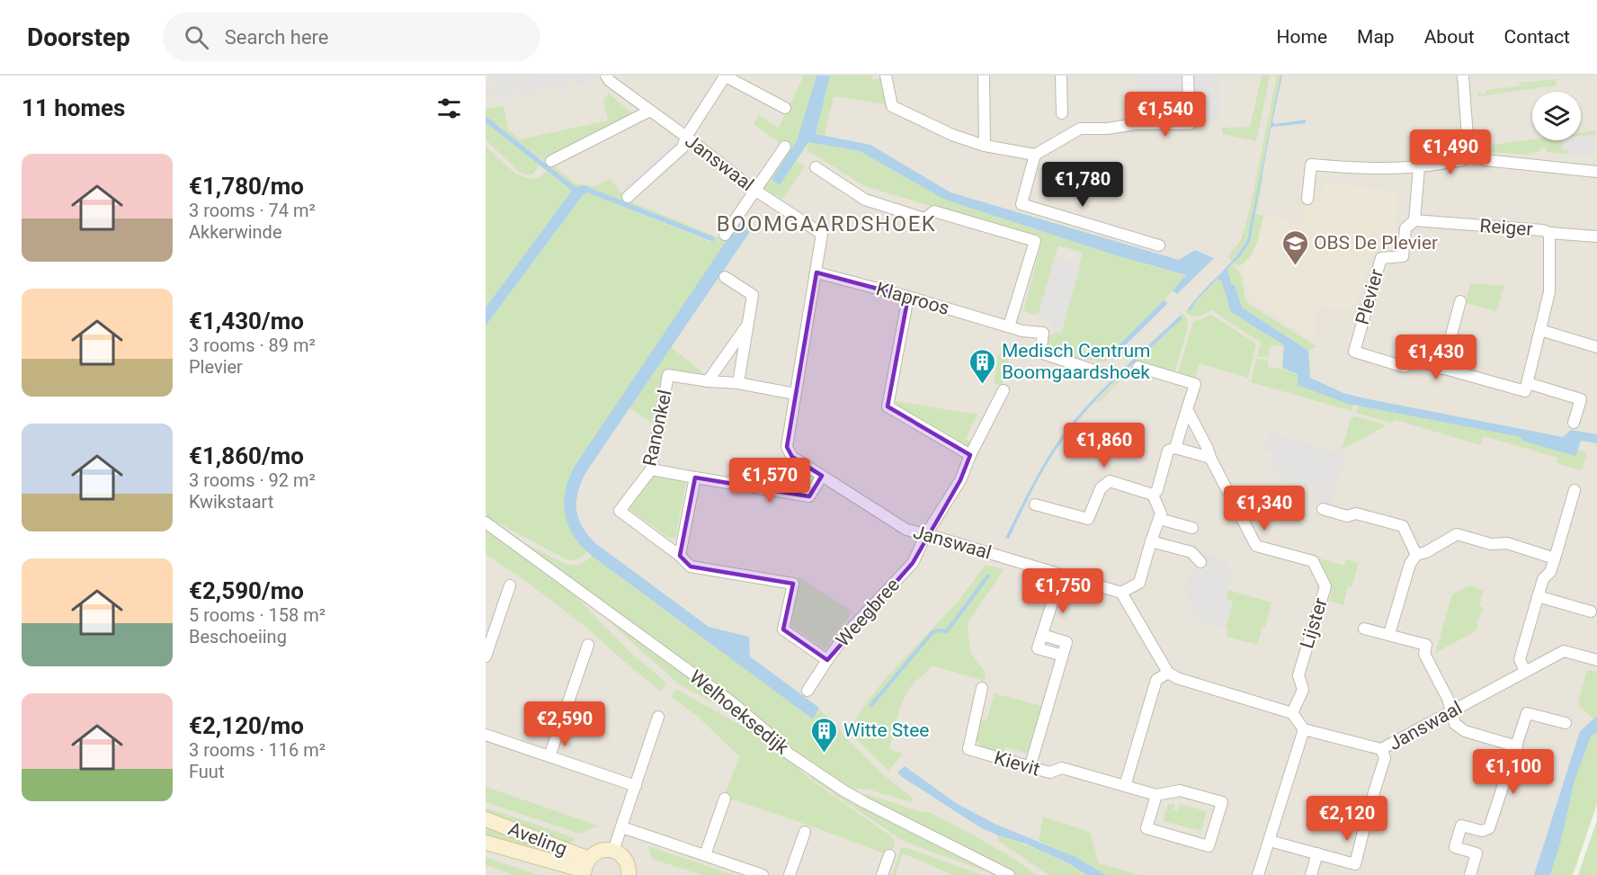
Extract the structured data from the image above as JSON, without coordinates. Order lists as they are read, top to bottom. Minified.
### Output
{"streets":{"main road":["Aveling"],"street":["Janswaal","Reiger","Plevier","Klaproos","Ranonkel","Weegbree","Lijster","Welhoeksedijk","Kievit"]},"crossings":[["Janswaal","Klaproos"],["Janswaal","Ranonkel"],["Janswaal","Weegbree"],["Reiger","Plevier"]],"districts":["BOOMGAARDSHOEK"],"places":{"school or university":["OBS De Plevier"],"building":["Medisch Centrum Boomgaardshoek","Witte Stee"]},"page":{"header":"Doorstep","search":"Search here","nav":["Home","Map","About","Contact"],"heading":"11 homes","price":["€1,540","€1,490","€1,780","€1,430","€1,860","€1,570","€1,340","€1,750","€2,590","€1,100","€2,120"],"list":[{"name":"€1,780/mo","note":"3 rooms · 74 m² · Akkerwinde"},{"name":"€1,430/mo","note":"3 rooms · 89 m² · Plevier"},{"name":"€1,860/mo","note":"3 rooms · 92 m² · Kwikstaart"},{"name":"€2,590/mo","note":"5 rooms · 158 m² · Beschoeiing"},{"name":"€2,120/mo","note":"3 rooms · 116 m² · Fuut"}]}}
